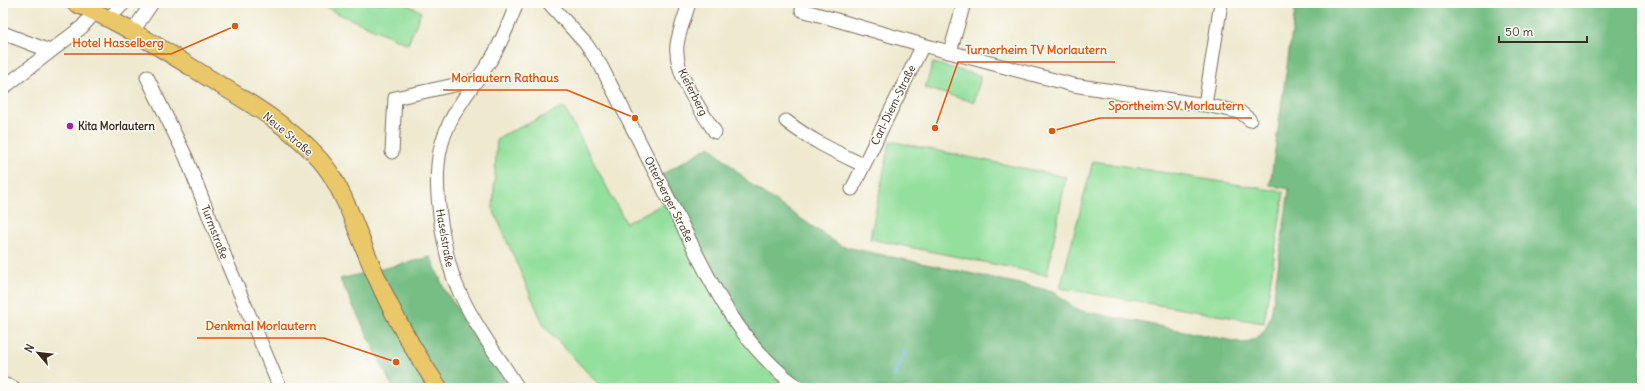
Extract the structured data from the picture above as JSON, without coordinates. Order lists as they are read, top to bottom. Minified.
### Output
{"streets":{"main road":["Neue Straße"],"street":["Kieferberg","Carl-Diem-Straße","Otterberger Straße","Turmstraße","Haselstraße"]},"places":["Hotel Hasselberg","Morlautern Rathaus","Kita Morlautern","Turnerheim TV Morlautern","Sportheim SV Morlautern","Denkmal Morlautern"],"scale_bar":"50 m","north":"top left"}
